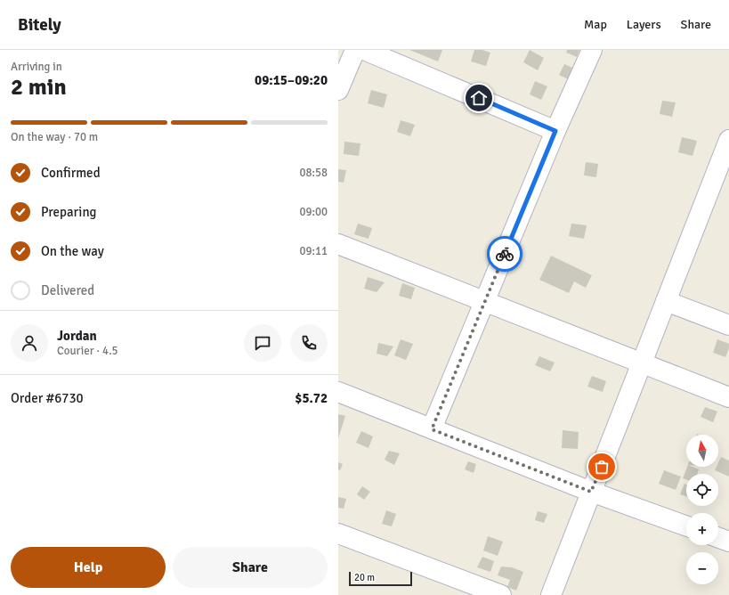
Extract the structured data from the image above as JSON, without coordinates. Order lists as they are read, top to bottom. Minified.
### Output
{"scale_bar":"20 m","north":"top","page":{"header":"Bitely","nav":["Map","Layers","Share"],"heading":["2 min","Arriving in","09:15–09:20"],"panel":["Jordan","Courier · 4.5","Order #6730","$5.72"],"bar":"On the way · 70 m","list":[["Confirmed","08:58"],["Preparing","09:00"],["On the way","09:11"],"Delivered"],"map_buttons":["+","−"],"buttons":["Help","Share"],"scale":"20 m"}}
